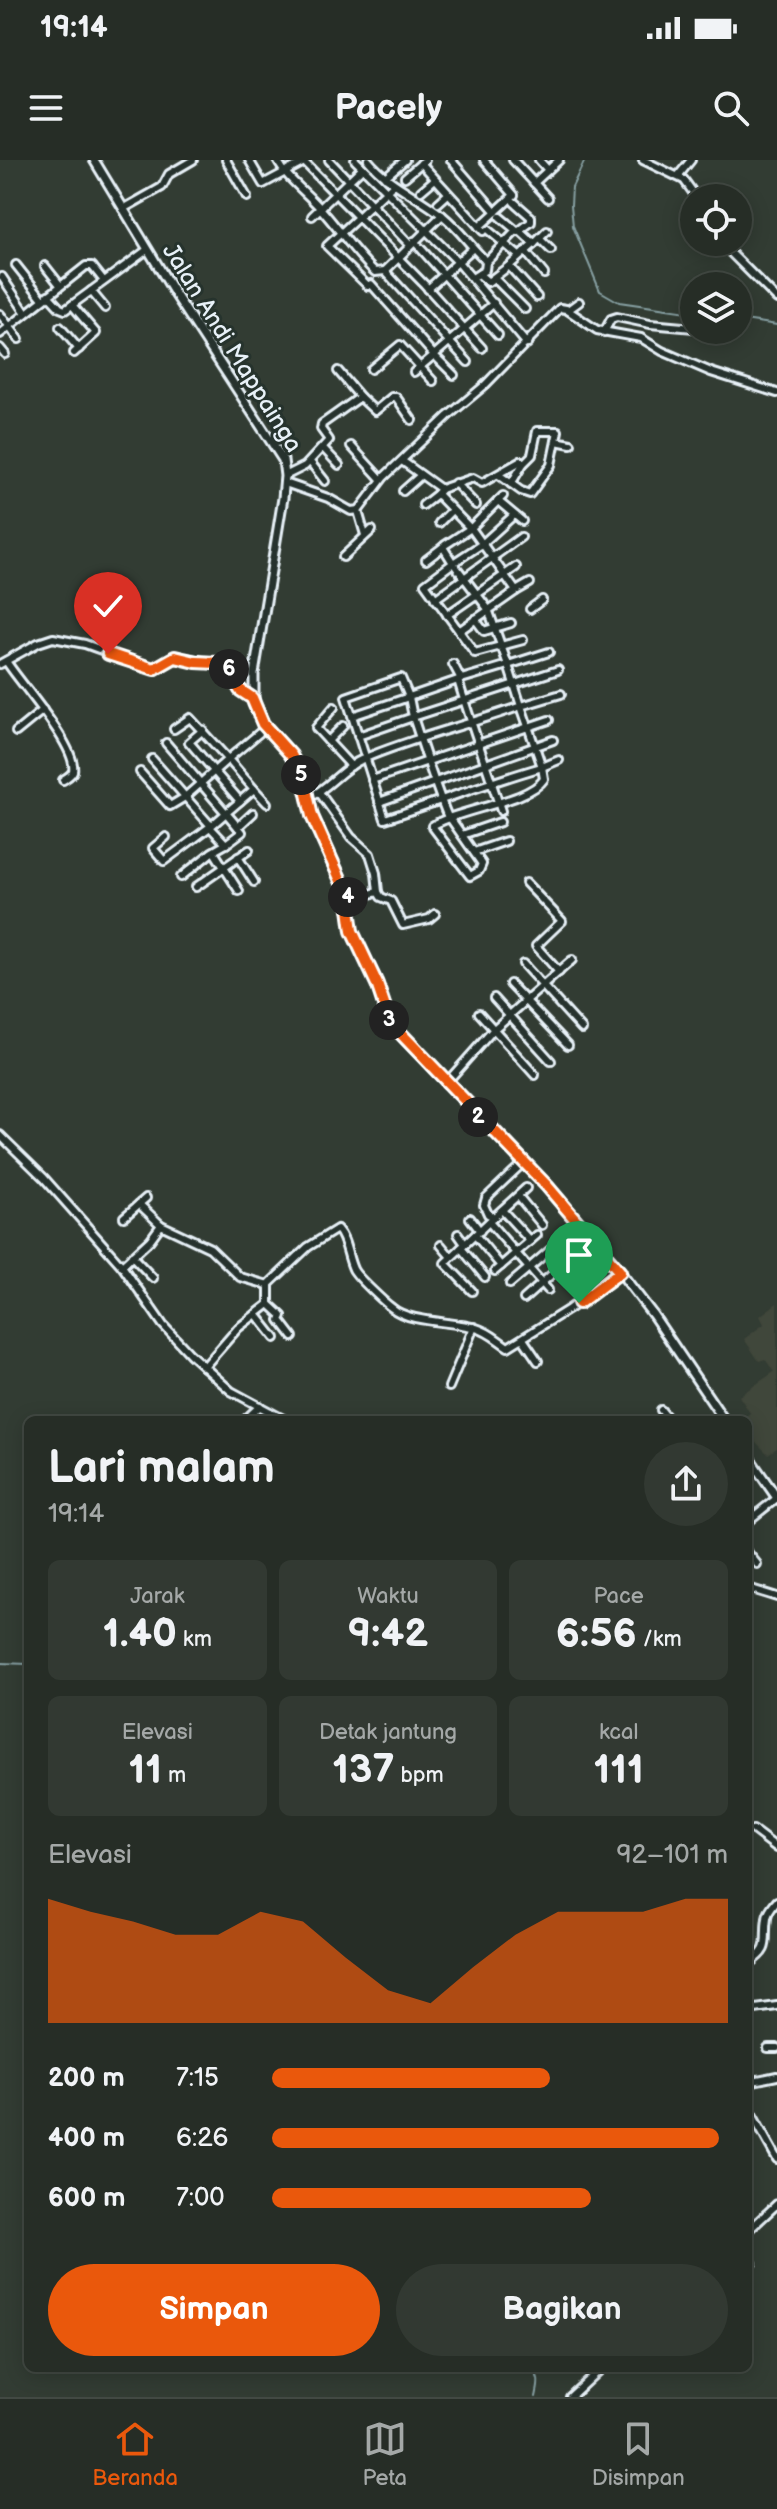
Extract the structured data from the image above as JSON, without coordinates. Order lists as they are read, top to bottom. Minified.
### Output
{"streets":{"main road":["Jalan Andi Mappainga"]},"page":{"status":"19:14","header":"Pacely","pins":["6","5","4","3","2"],"heading":["Lari malam","19:14"],"stats":[["Jarak","1.40 km"],["Waktu","9:42"],["Pace","6:56 /km"],["Elevasi","11 m"],["Detak jantung","137 bpm"],["kcal","111"]],"chart":["Elevasi","92–101 m"],"list":[{"name":"200 m","note":"7:15"},{"name":"400 m","note":"6:26"},{"name":"600 m","note":"7:00"}],"buttons":["Simpan","Bagikan"],"tabs":["Beranda","Peta","Disimpan"]}}
